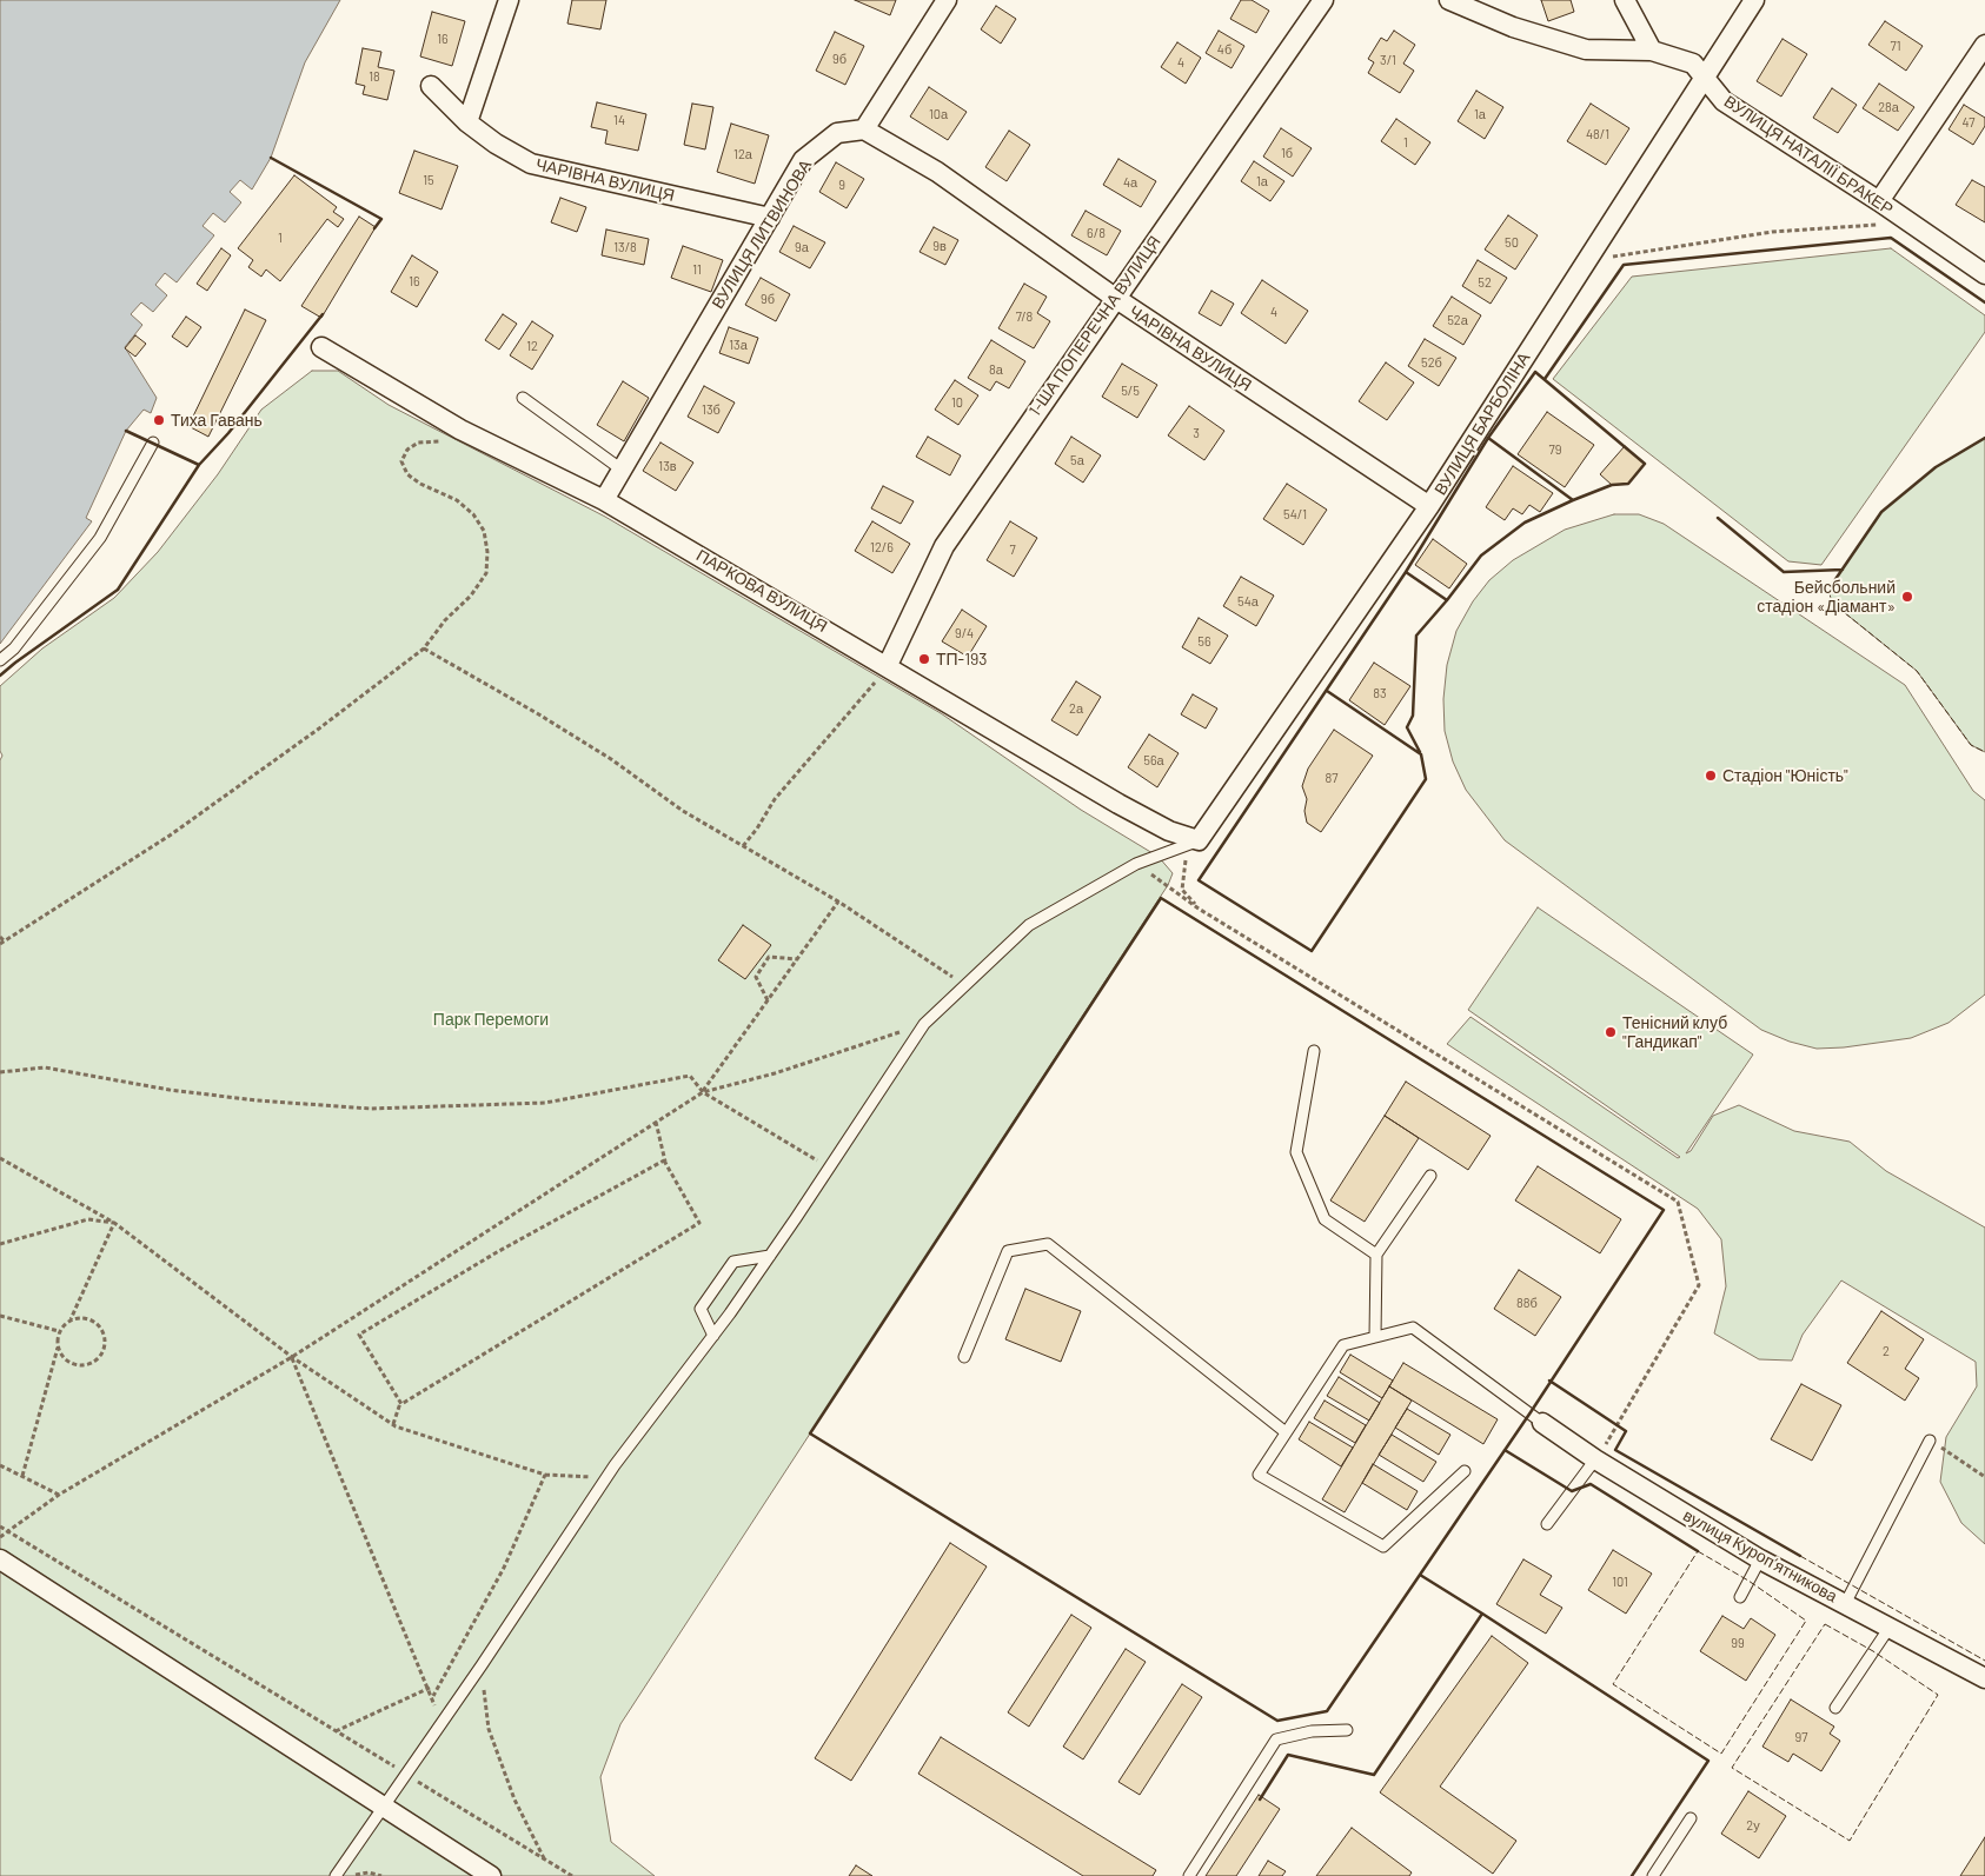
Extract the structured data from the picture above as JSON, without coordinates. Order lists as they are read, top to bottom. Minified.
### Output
{"streets":{"street":["ВУЛИЦЯ НАТАЛІЇ БРАКЕР","ЧАРІВНА ВУЛИЦЯ","ВУЛИЦЯ ЛИТВИНОВА","1-ША ПОПЕРЕЧНА ВУЛИЦЯ","ВУЛИЦЯ БАРБОЛІНА","ПАРКОВА ВУЛИЦЯ","вулиця Куропʼятникова"]},"crossings":[["ВУЛИЦЯ НАТАЛІЇ БРАКЕР","ВУЛИЦЯ БАРБОЛІНА"],["ЧАРІВНА ВУЛИЦЯ","ВУЛИЦЯ ЛИТВИНОВА"],["ЧАРІВНА ВУЛИЦЯ","1-ША ПОПЕРЕЧНА ВУЛИЦЯ"],["ЧАРІВНА ВУЛИЦЯ","ВУЛИЦЯ БАРБОЛІНА"],["ВУЛИЦЯ ЛИТВИНОВА","ПАРКОВА ВУЛИЦЯ"],["1-ША ПОПЕРЕЧНА ВУЛИЦЯ","ПАРКОВА ВУЛИЦЯ"],["ВУЛИЦЯ БАРБОЛІНА","ПАРКОВА ВУЛИЦЯ"]],"parks":["Парк Перемоги"],"places":["Тиха Гавань","Бейсбольний стадіон «Діамант»","ТП-193","Стадіон \"Юність\"","Тенісний клуб \"Гандикап\""],"house_numbers":["16","71","4б","9б","3/1","4","18","28а","10а","1а","14","47","48/1","1","1б","12а","15","1а","4а","9","6/8","1","50","9в","13/8","9а","11","16","52","9б","4","7/8","52а","13а","12","52б","8а","5/5","10","13б","3","79","5а","13в","54/1","12/6","7","54а","9/4","56","83","2а","56а","87","88б","2","101","99","97","2у"]}
